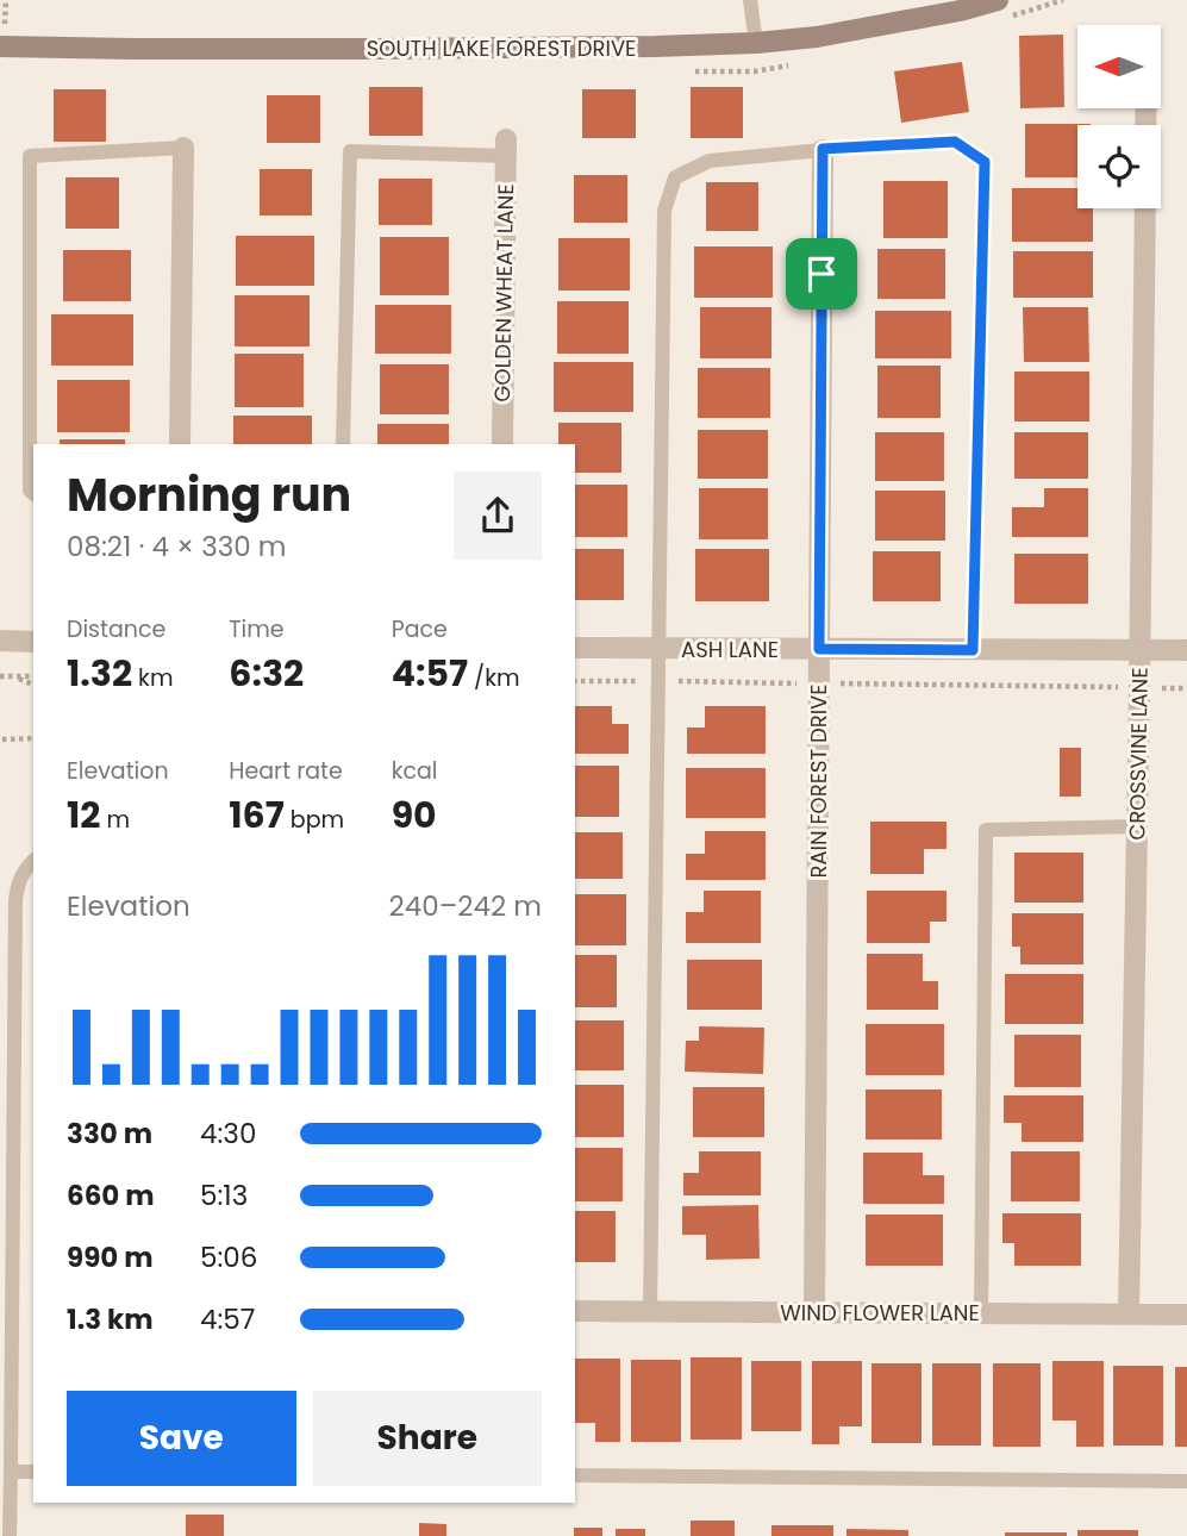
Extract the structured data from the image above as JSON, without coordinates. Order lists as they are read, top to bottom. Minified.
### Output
{"streets":{"main road":["SOUTH LAKE FOREST DRIVE"],"street":["GOLDEN WHEAT LANE","ASH LANE","CROSSVINE LANE","RAIN FOREST DRIVE","WIND FLOWER LANE"]},"crossings":[["ASH LANE","CROSSVINE LANE"],["ASH LANE","RAIN FOREST DRIVE"],["CROSSVINE LANE","WIND FLOWER LANE"],["RAIN FOREST DRIVE","WIND FLOWER LANE"]],"north":"left","page":{"heading":["Morning run","08:21 · 4 × 330 m"],"stats":[["Distance","1.32 km"],["Time","6:32"],["Pace","4:57 /km"],["Elevation","12 m"],["Heart rate","167 bpm"],["kcal","90"]],"chart":["Elevation","240–242 m"],"list":[{"name":"330 m","note":"4:30"},{"name":"660 m","note":"5:13"},{"name":"990 m","note":"5:06"},{"name":"1.3 km","note":"4:57"}],"buttons":["Save","Share"]}}
